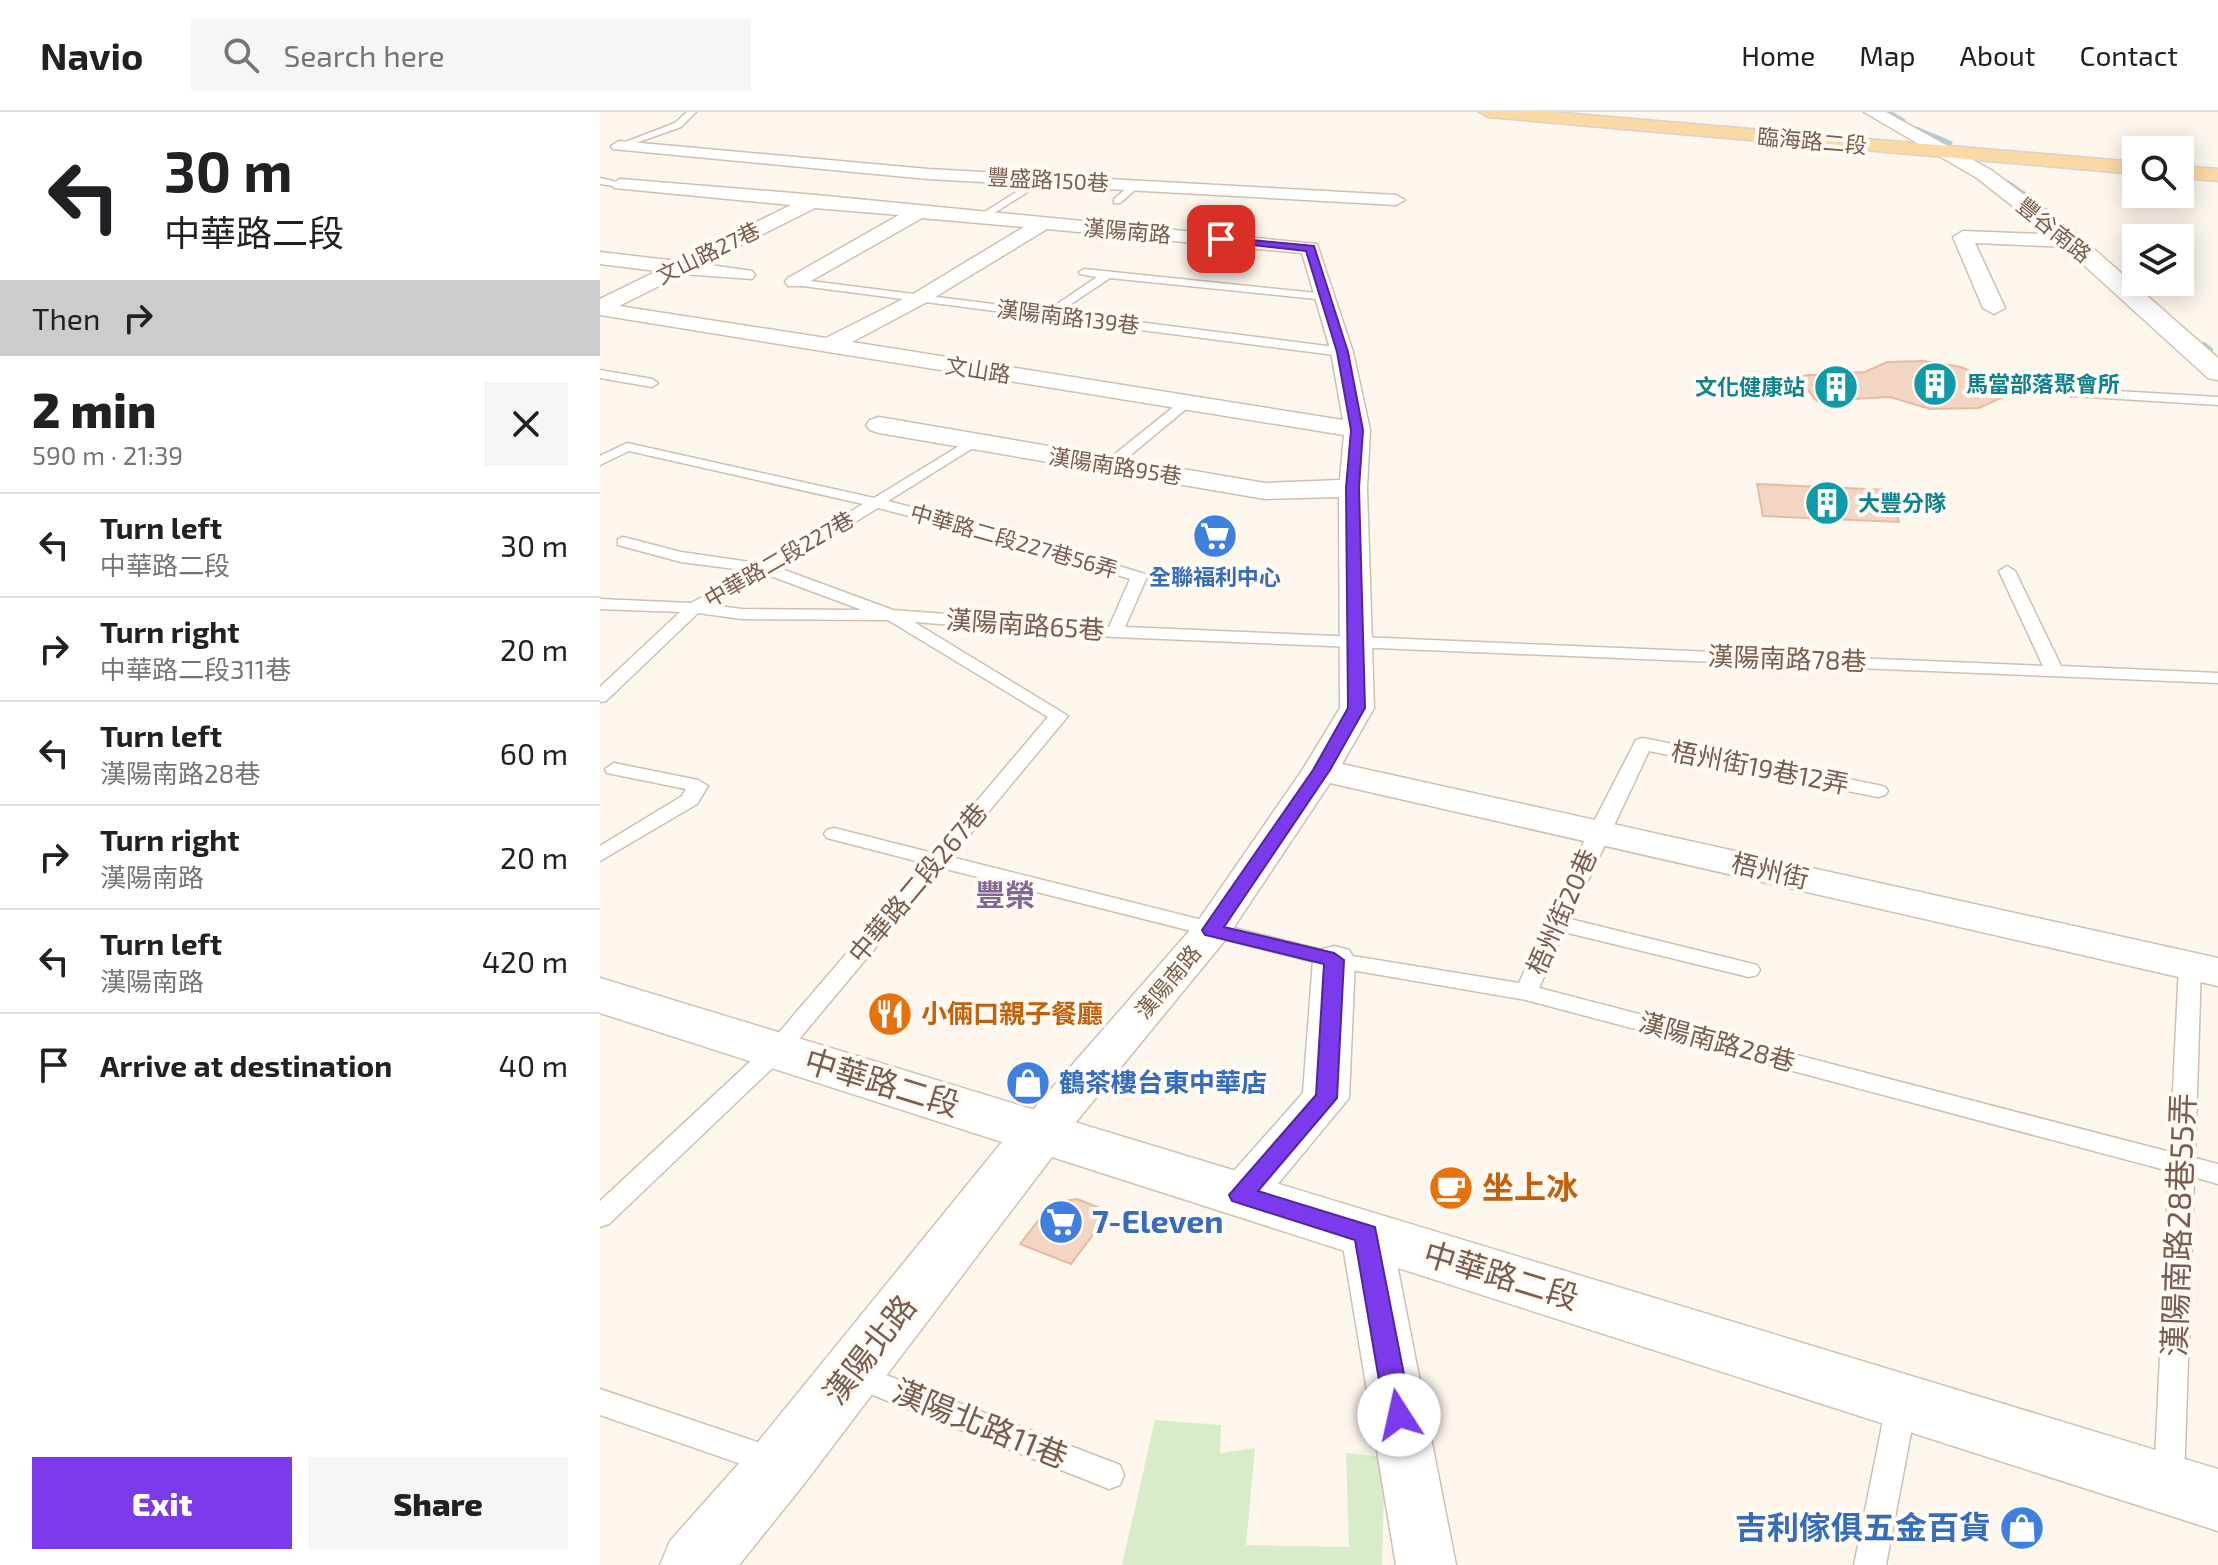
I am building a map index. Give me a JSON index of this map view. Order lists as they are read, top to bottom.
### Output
{
  "streets": {
    "main road": ["臨海路二段"],
    "street": [
      "豐盛路150巷",
      "豐谷南路",
      "漢陽南路",
      "文山路27巷",
      "文山路",
      "漢陽南路95巷",
      "梧州街",
      "中華路二段",
      "漢陽北路"
    ],
    "lane": [
      "漢陽南路139巷",
      "中華路二段227巷56弄",
      "中華路二段227巷",
      "漢陽南路65巷",
      "漢陽南路78巷",
      "梧州街19巷12弄",
      "中華路二段267巷",
      "梧州街20巷",
      "漢陽南路28巷",
      "漢陽南路28巷55弄",
      "漢陽北路11巷"
    ]
  },
  "crossings": [
    ["臨海路二段", "豐谷南路"],
    ["漢陽南路", "文山路27巷"],
    ["漢陽南路", "漢陽南路139巷"],
    ["漢陽南路", "文山路"],
    ["漢陽南路", "漢陽南路95巷"],
    ["漢陽南路", "漢陽南路65巷"],
    ["漢陽南路", "漢陽南路78巷"],
    ["漢陽南路", "梧州街"],
    ["漢陽南路", "漢陽南路28巷"],
    ["漢陽南路", "中華路二段"],
    ["漢陽南路", "漢陽北路"],
    ["文山路27巷", "文山路"],
    ["漢陽南路95巷", "中華路二段227巷"],
    ["中華路二段227巷56弄", "中華路二段227巷"],
    ["中華路二段227巷56弄", "漢陽南路65巷"],
    ["中華路二段227巷", "漢陽南路65巷"],
    ["漢陽南路65巷", "漢陽南路78巷"],
    ["漢陽南路65巷", "中華路二段267巷"],
    ["梧州街19巷12弄", "梧州街20巷"],
    ["梧州街", "梧州街20巷"],
    ["梧州街", "漢陽南路28巷55弄"],
    ["中華路二段267巷", "漢陽南路28巷"],
    ["中華路二段267巷", "中華路二段"],
    ["梧州街20巷", "漢陽南路28巷"],
    ["漢陽南路28巷", "漢陽南路28巷55弄"],
    ["中華路二段", "漢陽南路28巷55弄"],
    ["中華路二段", "漢陽北路"],
    ["漢陽北路", "漢陽北路11巷"]
  ],
  "districts": ["豐榮"],
  "places": {
    "building": ["馬當部落聚會所", "文化健康站", "大豐分隊"],
    "supermarket": ["全聯福利中心", "7-Eleven"],
    "restaurant": ["小倆口親子餐廳"],
    "shop": ["鶴茶樓台東中華店", "吉利傢俱五金百貨"],
    "cafe": ["坐上冰"]
  },
  "page": {
    "header": "Navio",
    "search": "Search here",
    "nav": [
      "Home",
      "Map",
      "About",
      "Contact"
    ],
    "turn": ["30 m", "中華路二段"],
    "then": "Then",
    "heading": ["2 min", "590 m · 21:39"],
    "list": [
      {
        "name": "Turn left",
        "note": "中華路二段",
        "value": "30 m"
      },
      {
        "name": "Turn right",
        "note": "中華路二段311巷",
        "value": "20 m"
      },
      {
        "name": "Turn left",
        "note": "漢陽南路28巷",
        "value": "60 m"
      },
      {
        "name": "Turn right",
        "note": "漢陽南路",
        "value": "20 m"
      },
      {
        "name": "Turn left",
        "note": "漢陽南路",
        "value": "420 m"
      },
      {
        "name": "Arrive at destination",
        "value": "40 m"
      }
    ],
    "buttons": ["Exit", "Share"]
  }
}
